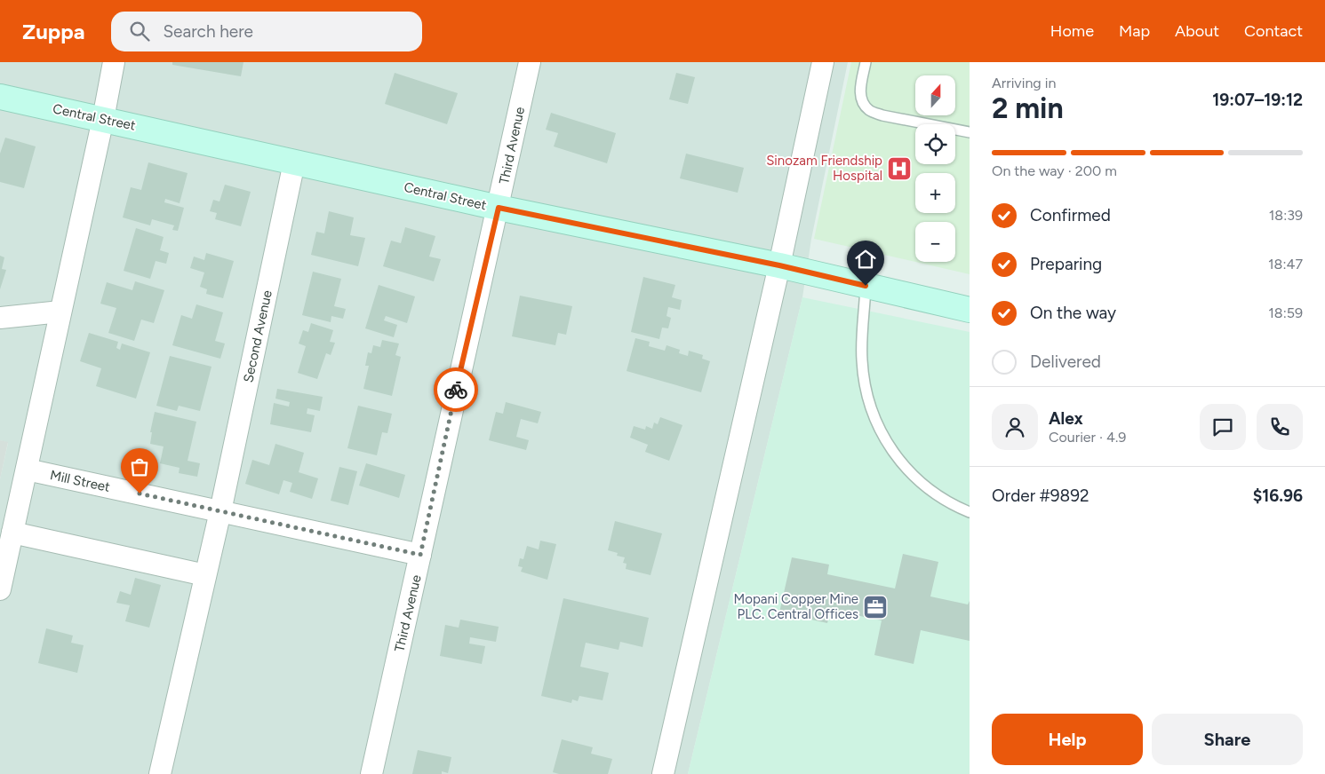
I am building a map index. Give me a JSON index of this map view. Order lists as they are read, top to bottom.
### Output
{
  "streets": {
    "main road": ["Central Street"],
    "street": ["Third Avenue", "Second Avenue", "Mill Street"]
  },
  "crossings": [
    ["Central Street", "Third Avenue"],
    ["Central Street", "Second Avenue"],
    ["Third Avenue", "Mill Street"],
    ["Second Avenue", "Mill Street"]
  ],
  "places": {
    "hospital": ["Sinozam Friendship Hospital"],
    "office": ["Mopani Copper Mine PLC. Central Offices"]
  },
  "north": "top",
  "page": {
    "header": "Zuppa",
    "search": "Search here",
    "nav": [
      "Home",
      "Map",
      "About",
      "Contact"
    ],
    "heading": ["2 min", "Arriving in", "19:07–19:12"],
    "panel": [
      "Alex",
      "Courier · 4.9",
      "Order #9892",
      "$16.96"
    ],
    "map_buttons": ["+", "−"],
    "bar": "On the way · 200 m",
    "list": [
      ["Confirmed", "18:39"],
      ["Preparing", "18:47"],
      ["On the way", "18:59"],
      "Delivered"
    ],
    "buttons": ["Help", "Share"]
  }
}
